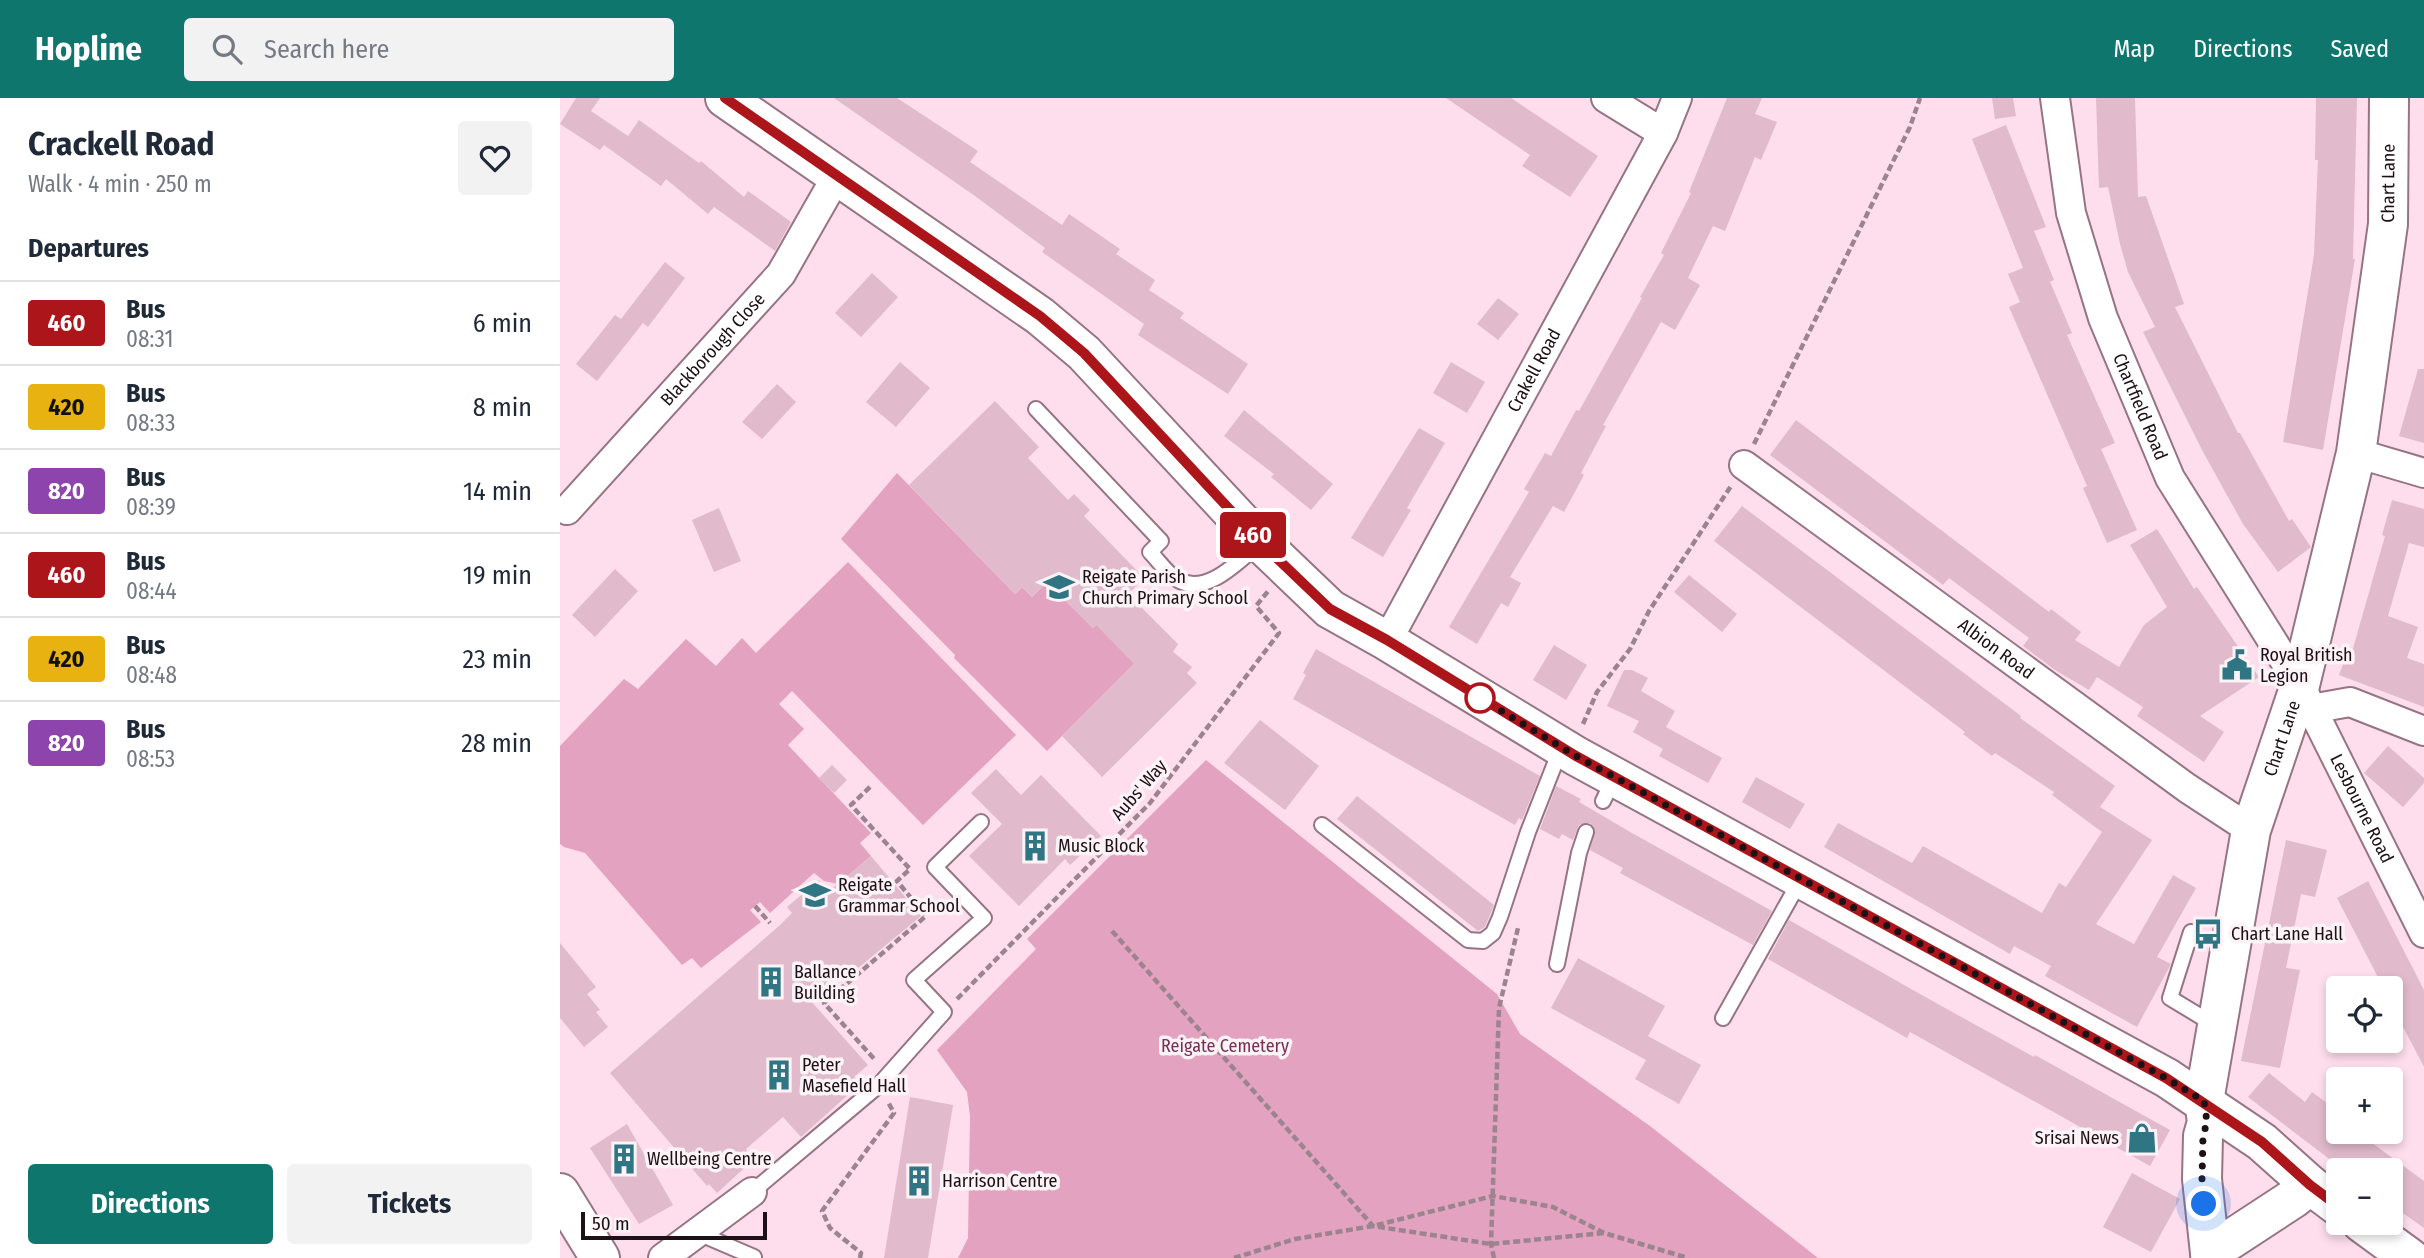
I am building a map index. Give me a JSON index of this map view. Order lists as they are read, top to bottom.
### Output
{
  "streets": {
    "main road": ["Chart Lane"],
    "street": [
      "Blackborough Close",
      "Crakell Road",
      "Chartfield Road",
      "Albion Road",
      "Lesbourne Road"
    ],
    "path": ["Aubs' Way"]
  },
  "crossings": [
    ["Chart Lane", "Chartfield Road"],
    ["Chart Lane", "Albion Road"],
    ["Chart Lane", "Lesbourne Road"],
    ["Chartfield Road", "Lesbourne Road"]
  ],
  "parks": ["Reigate Cemetery"],
  "places": {
    "school or university": ["Reigate Parish Church Primary School", "Reigate Grammar School"],
    "public building": ["Royal British Legion"],
    "building": [
      "Music Block",
      "Ballance Building",
      "Peter Masefield Hall",
      "Wellbeing Centre",
      "Harrison Centre"
    ],
    "bus stop": ["Chart Lane Hall"],
    "shop": ["Srisai News"]
  },
  "lines": ["bus line 460"],
  "scale_bar": "50 m",
  "page": {
    "header": "Hopline",
    "search": "Search here",
    "nav": ["Map", "Directions", "Saved"],
    "heading": [
      ["Crackell Road", "Walk · 4 min · 250 m"],
      "Departures"
    ],
    "on_map": "460",
    "list": [
      {
        "mark": "460",
        "name": "Bus",
        "note": "08:31",
        "value": "6 min"
      },
      {
        "mark": "420",
        "name": "Bus",
        "note": "08:33",
        "value": "8 min"
      },
      {
        "mark": "820",
        "name": "Bus",
        "note": "08:39",
        "value": "14 min"
      },
      {
        "mark": "460",
        "name": "Bus",
        "note": "08:44",
        "value": "19 min"
      },
      {
        "mark": "420",
        "name": "Bus",
        "note": "08:48",
        "value": "23 min"
      },
      {
        "mark": "820",
        "name": "Bus",
        "note": "08:53",
        "value": "28 min"
      }
    ],
    "map_buttons": ["+", "−"],
    "buttons": ["Directions", "Tickets"],
    "scale": "50 m"
  }
}
